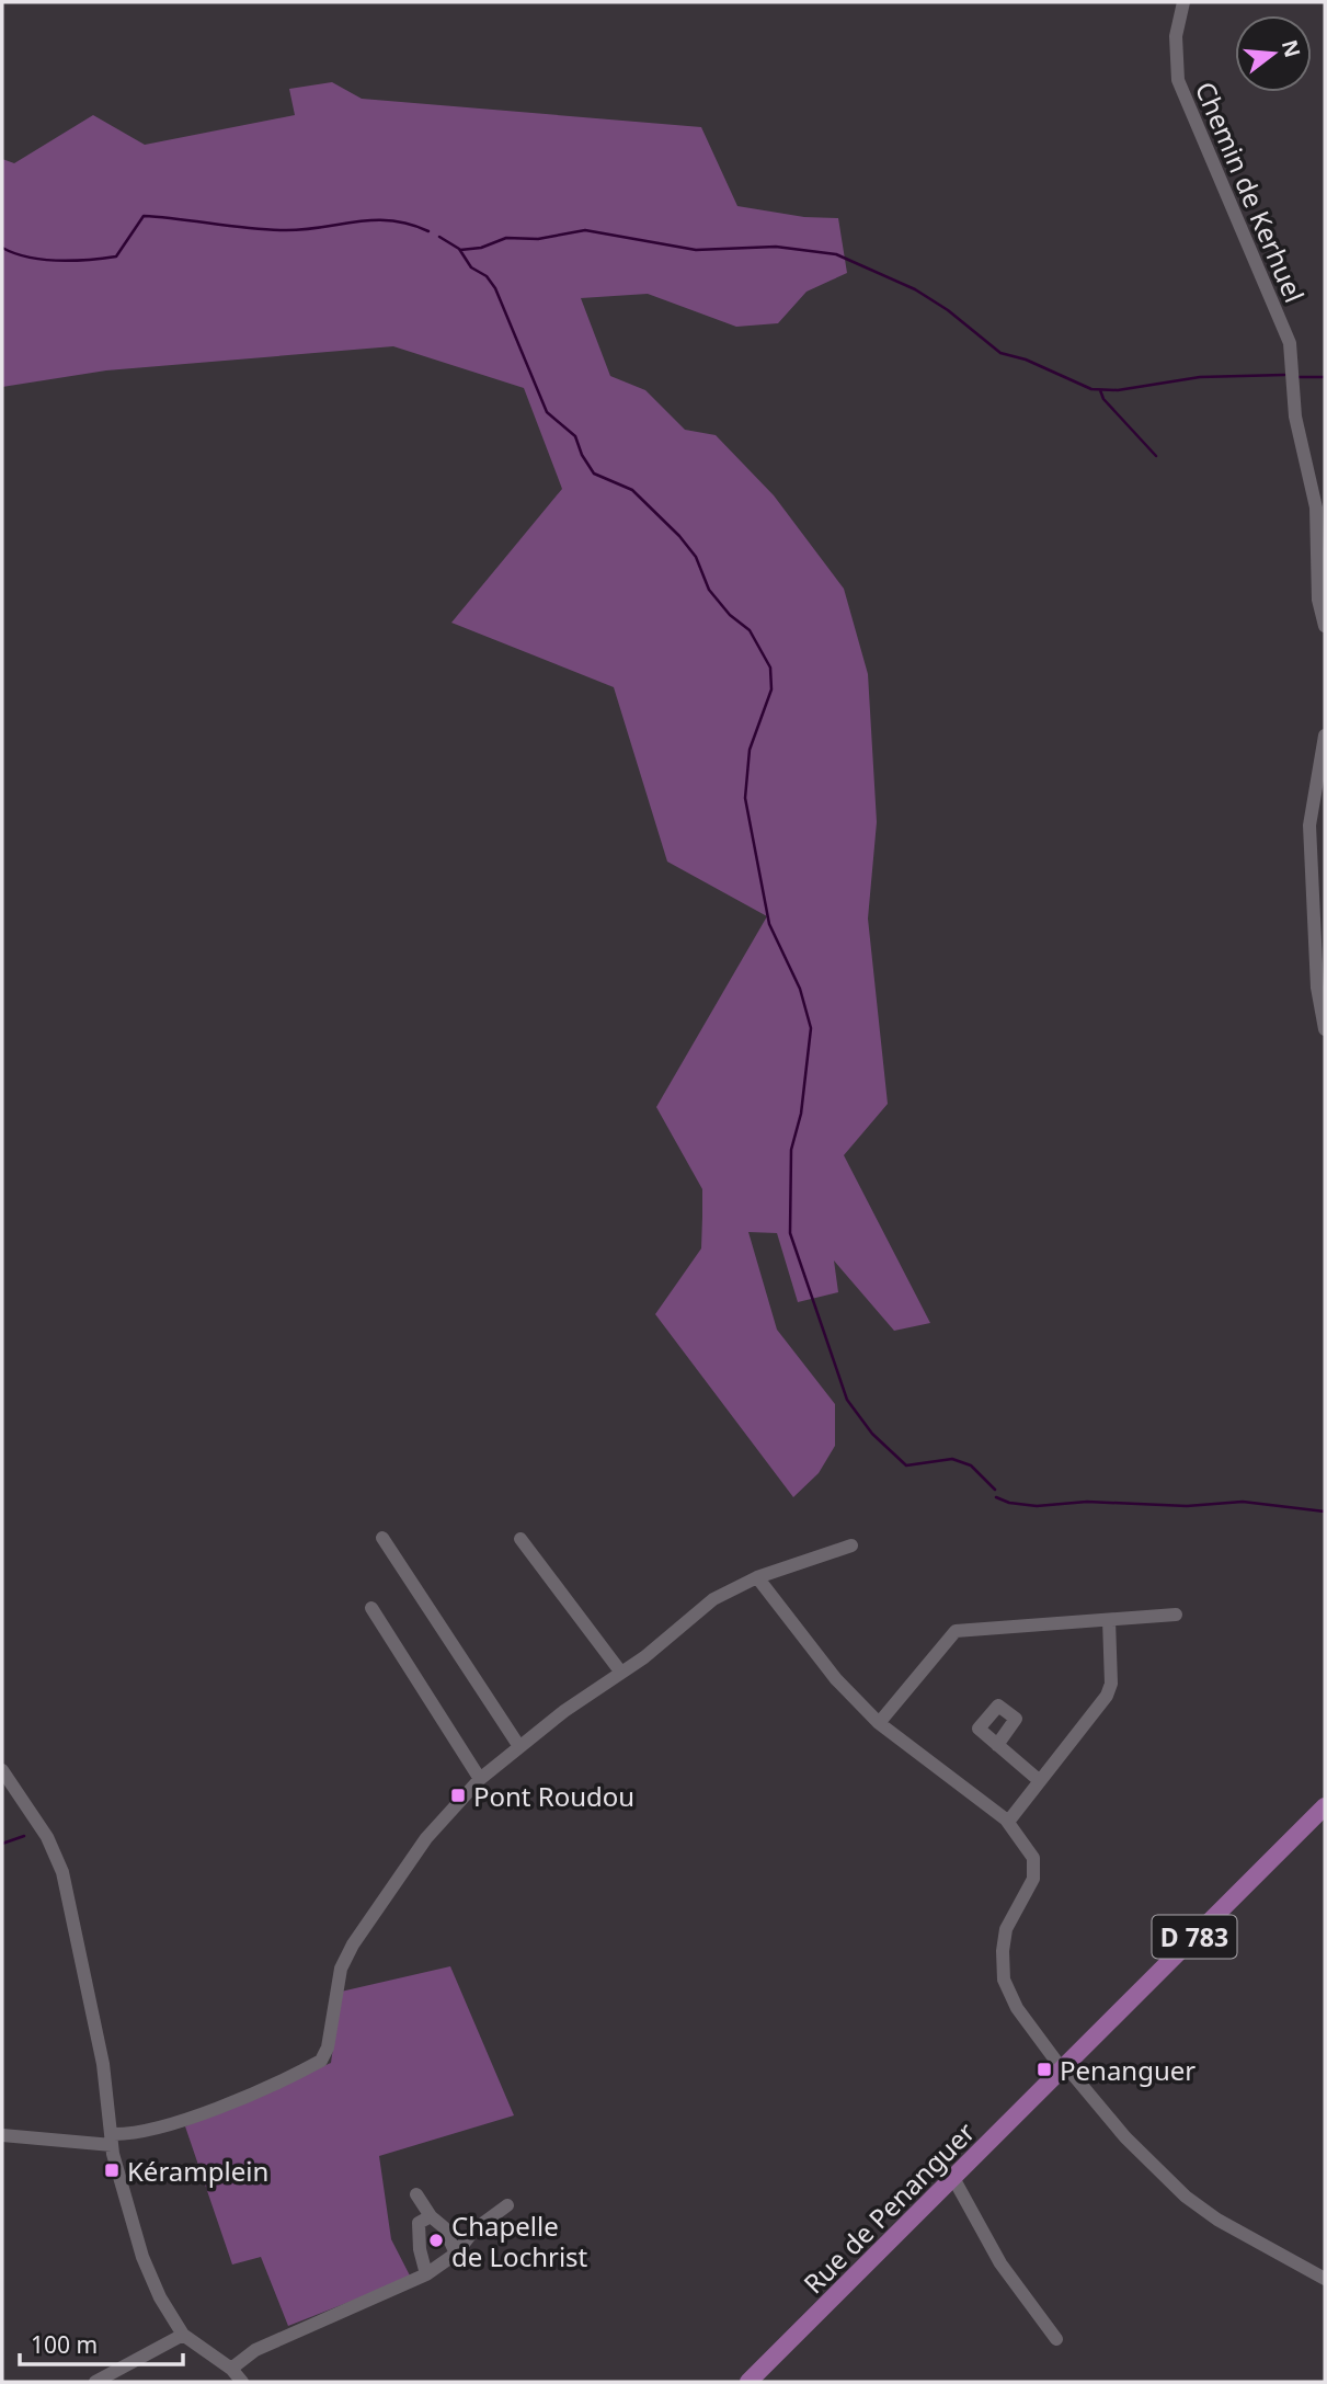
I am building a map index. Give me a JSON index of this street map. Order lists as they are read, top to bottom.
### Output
{
  "streets": {
    "main road": ["D 783", "Rue de Penanguer"],
    "street": ["Chemin de Kerhuel"]
  },
  "crossings": [
    ["D 783", "Rue de Penanguer"]
  ],
  "places": {
    "transit": ["Pont Roudou", "Penanguer", "Kéramplein"],
    "other": ["Chapelle de Lochrist"]
  },
  "scale_bar": "100 m",
  "north": "right"
}
